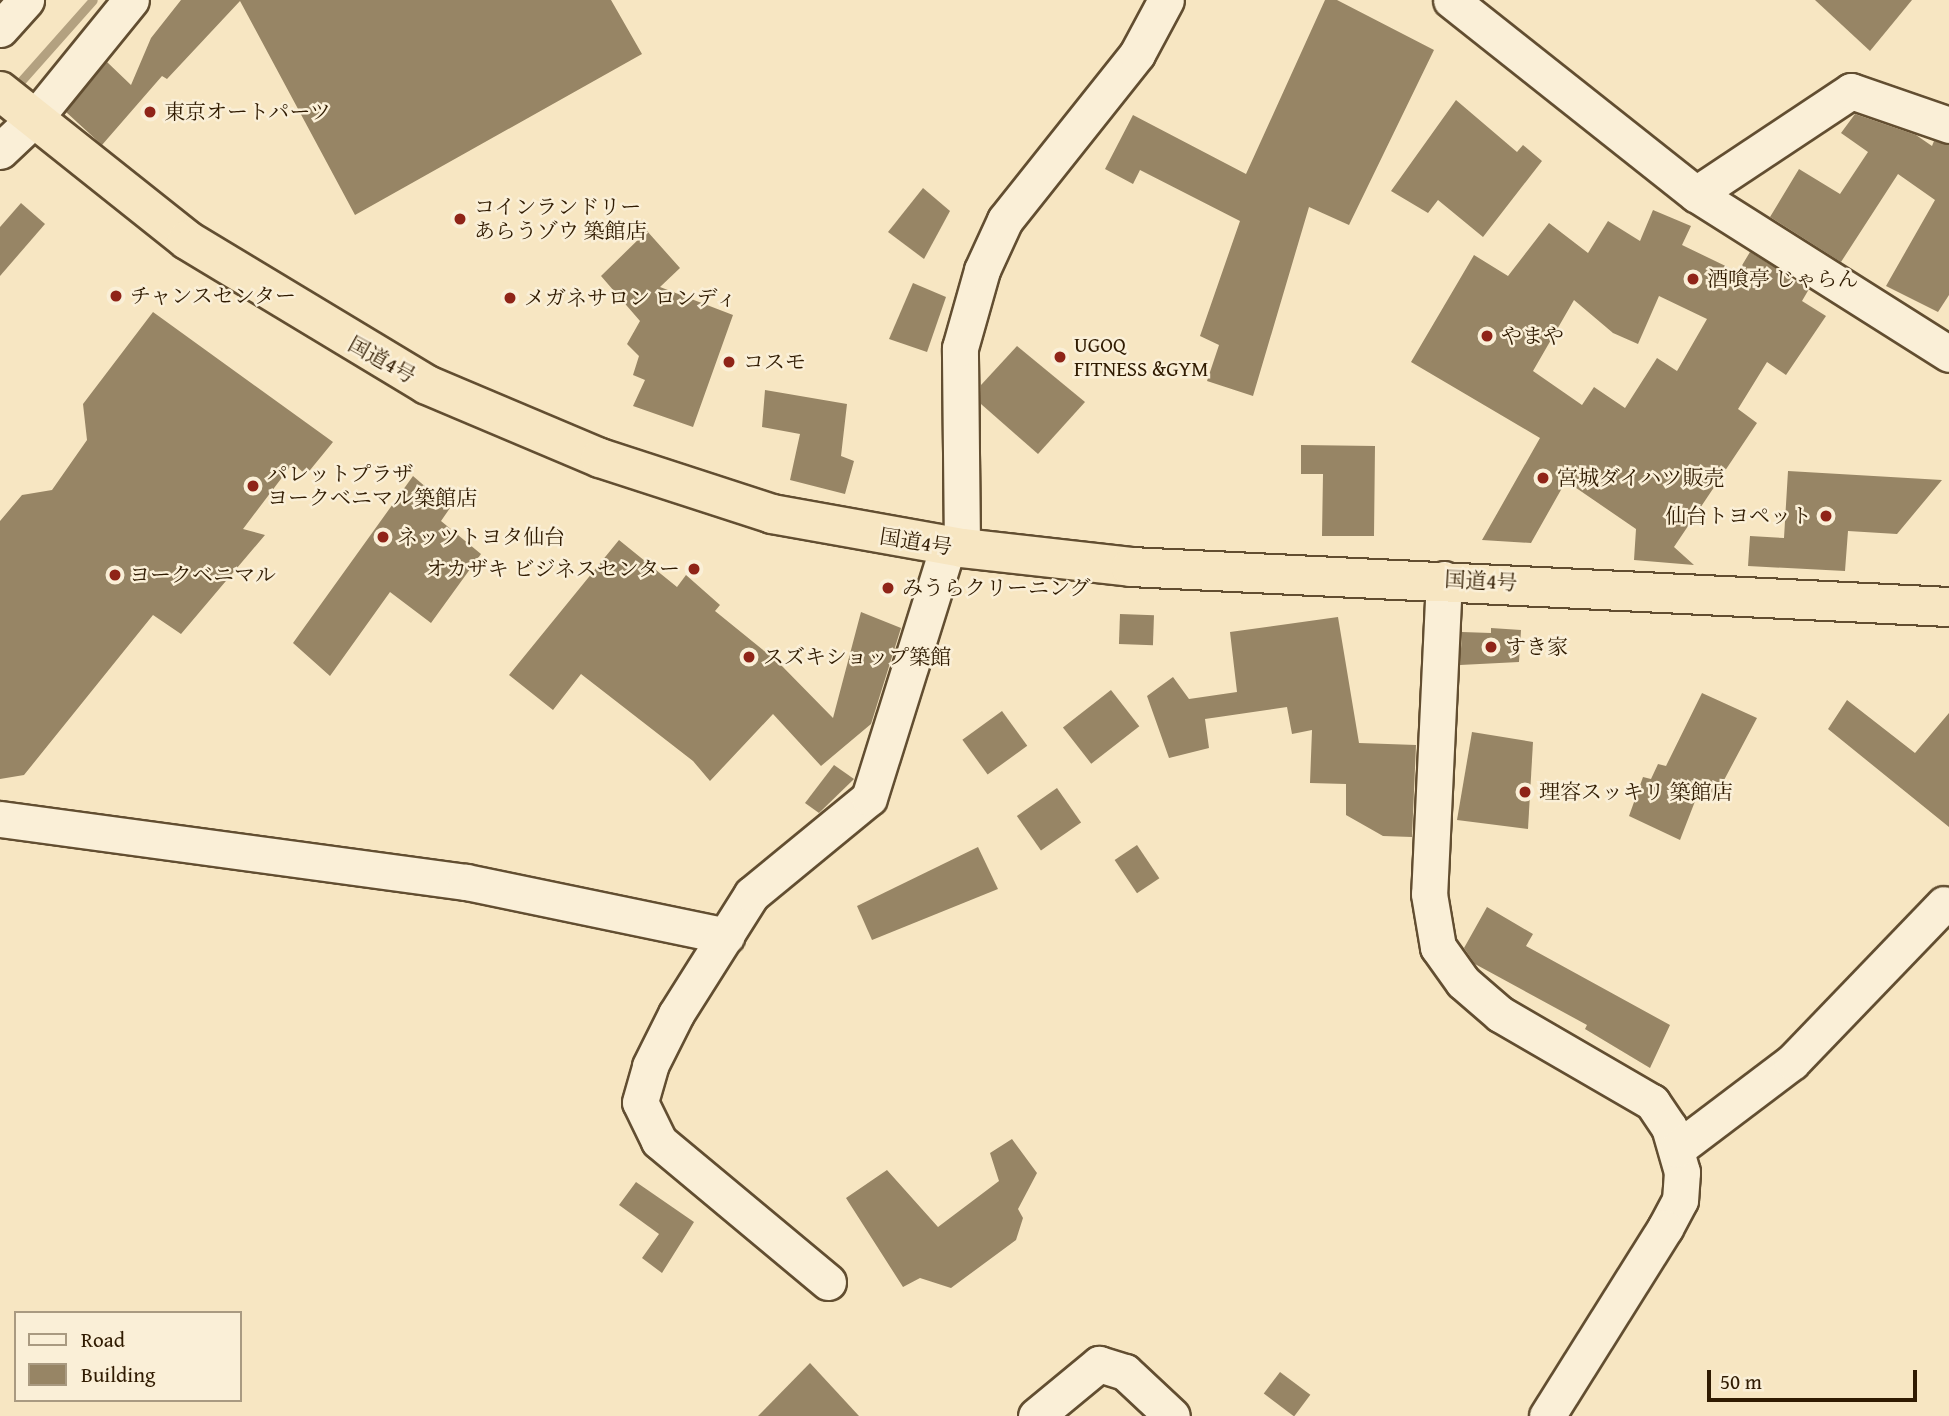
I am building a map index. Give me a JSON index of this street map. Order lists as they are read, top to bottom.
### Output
{
  "streets": {
    "highway": ["国道4号"]
  },
  "places": [
    "東京オートパーツ",
    "コインランドリー あらうゾウ 築館店",
    "酒喰亭 じゃらん",
    "チャンスセンター",
    "メガネサロン ロンディ",
    "やまや",
    "UGOQ FITNESS &GYM",
    "コスモ",
    "宮城ダイハツ販売",
    "パレットプラザ ヨークベニマル築館店",
    "仙台トヨペット",
    "ネッツトヨタ仙台",
    "オカザキ ビジネスセンター",
    "ヨークベニマル",
    "みうらクリーニング",
    "すき家",
    "スズキショップ築館",
    "理容スッキリ 築館店"
  ],
  "legend": ["Road", "Building"],
  "scale_bar": "50 m"
}
